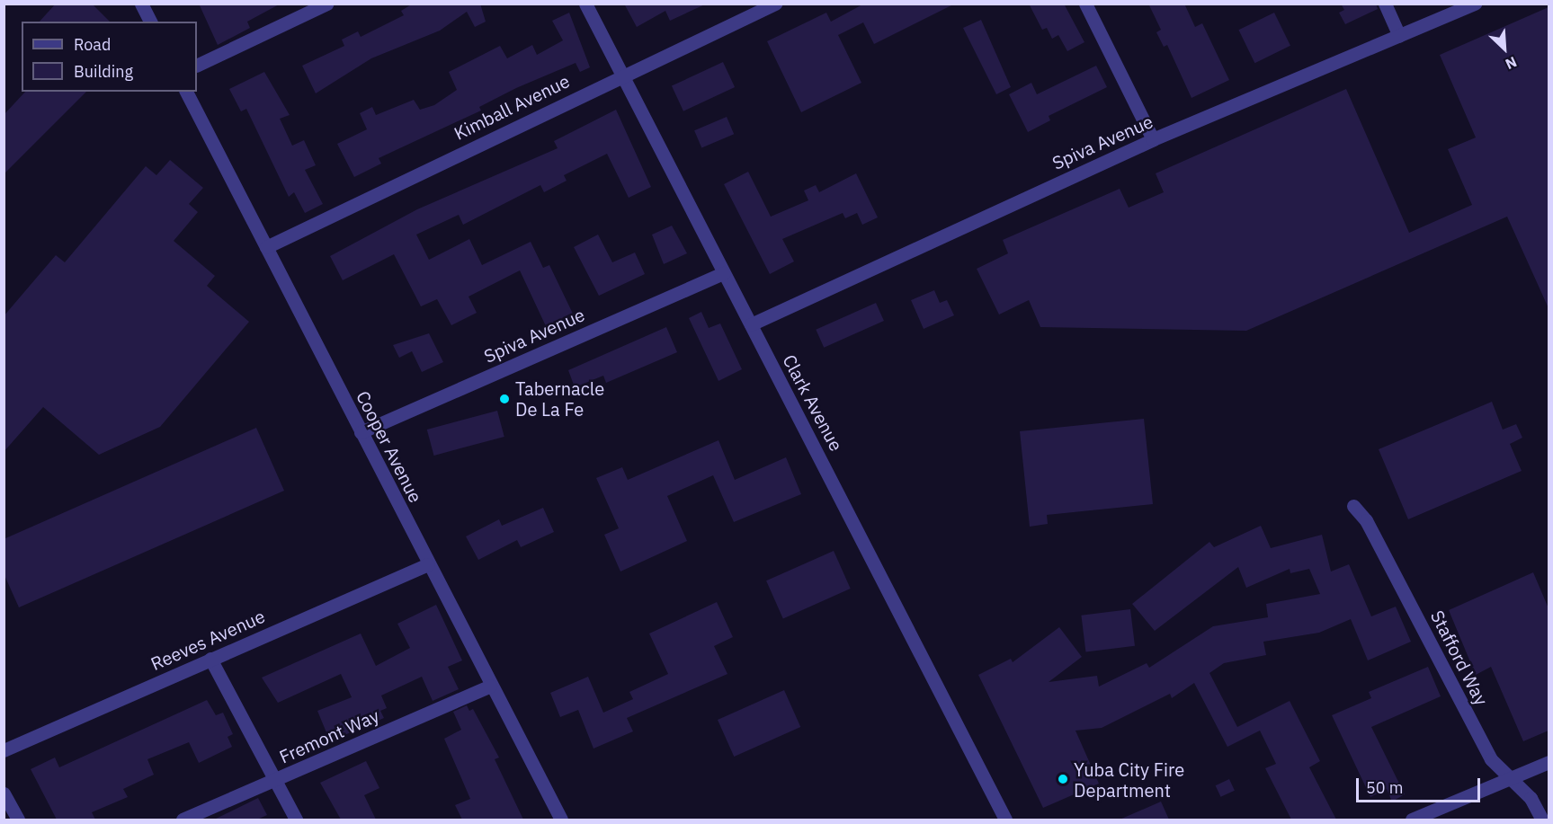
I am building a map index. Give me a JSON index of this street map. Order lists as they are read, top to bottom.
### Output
{
  "streets": {
    "street": [
      "Kimball Avenue",
      "Spiva Avenue",
      "Clark Avenue",
      "Cooper Avenue",
      "Reeves Avenue",
      "Stafford Way",
      "Fremont Way"
    ]
  },
  "crossings": [
    ["Kimball Avenue", "Clark Avenue"],
    ["Kimball Avenue", "Cooper Avenue"],
    ["Spiva Avenue", "Clark Avenue"],
    ["Spiva Avenue", "Cooper Avenue"],
    ["Cooper Avenue", "Reeves Avenue"],
    ["Cooper Avenue", "Fremont Way"]
  ],
  "places": ["Tabernacle De La Fe", "Yuba City Fire Department"],
  "legend": ["Road", "Building"],
  "scale_bar": "50 m",
  "north": "bottom right"
}
